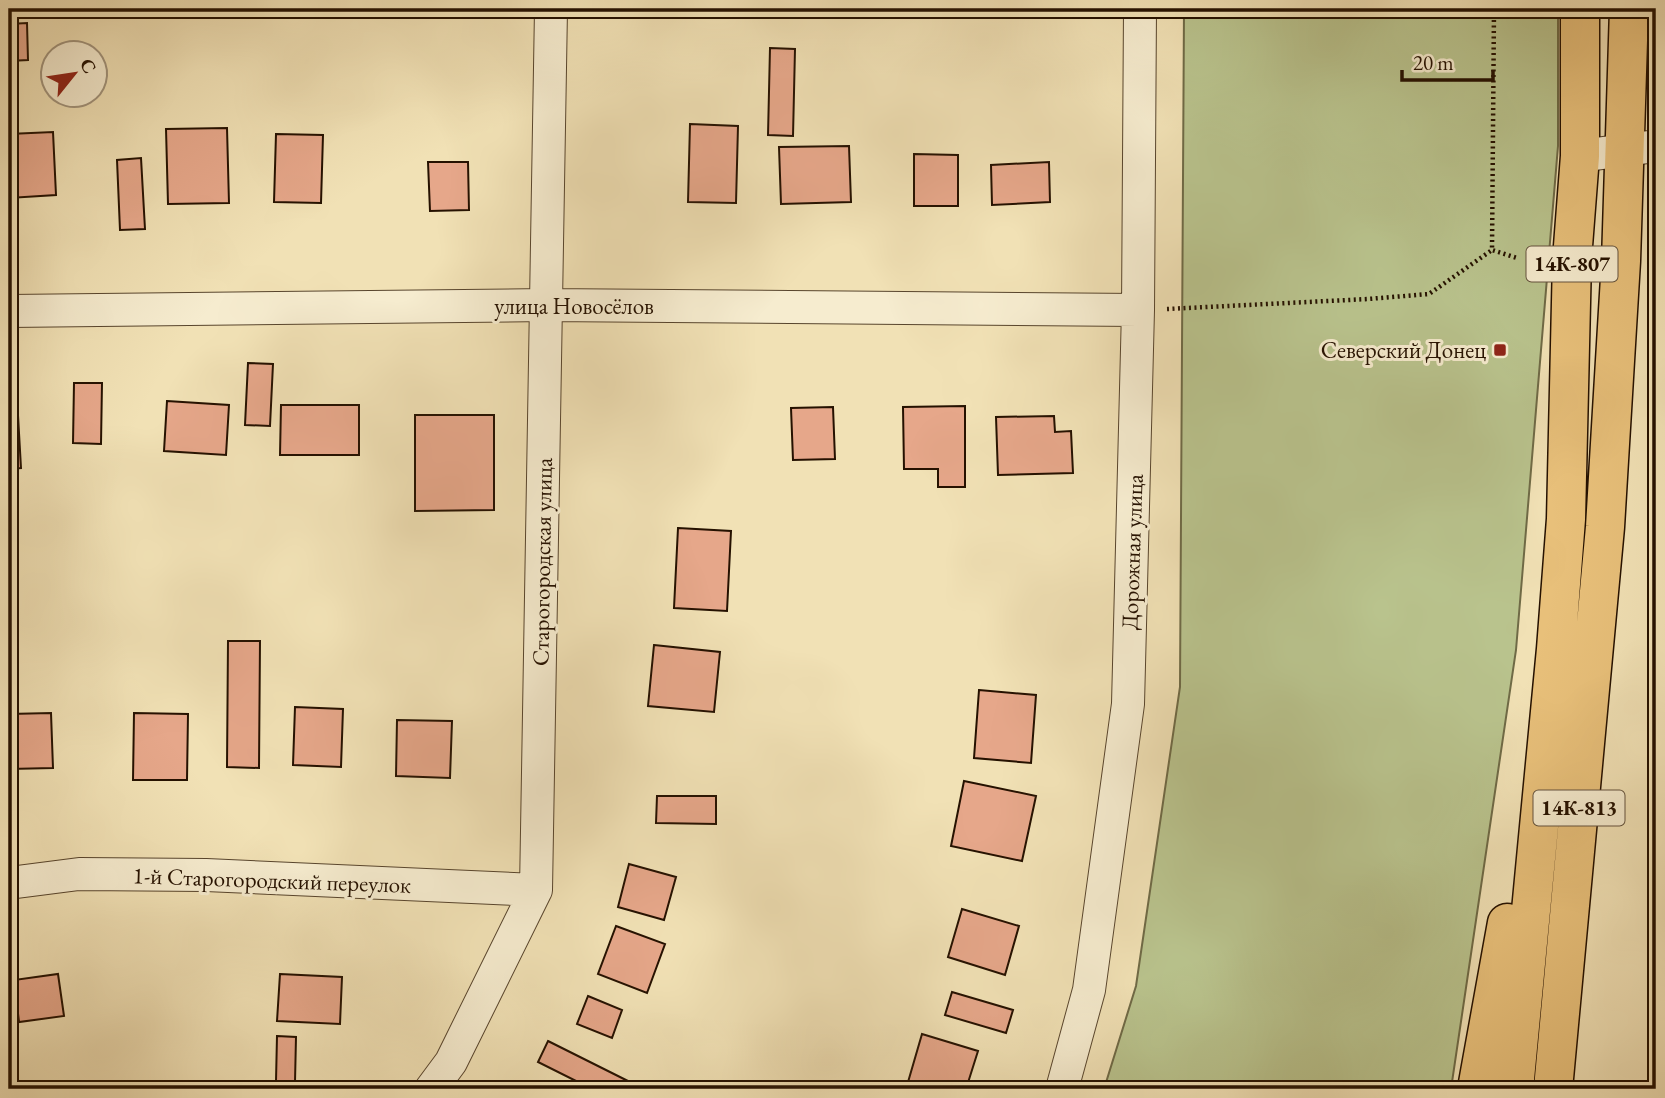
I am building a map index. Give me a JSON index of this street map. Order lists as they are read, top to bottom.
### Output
{
  "streets": {
    "main road": ["14К-807", "14К-813"],
    "street": [
      "улица Новосёлов",
      "Дорожная улица",
      "Старогородская улица",
      "1-й Старогородский переулок"
    ]
  },
  "crossings": [
    ["14К-807", "14К-813"],
    ["улица Новосёлов", "Дорожная улица"],
    ["улица Новосёлов", "Старогородская улица"],
    ["Старогородская улица", "1-й Старогородский переулок"]
  ],
  "places": {
    "transit": ["Северский Донец"]
  },
  "scale_bar": "20 m",
  "north": "top right"
}
